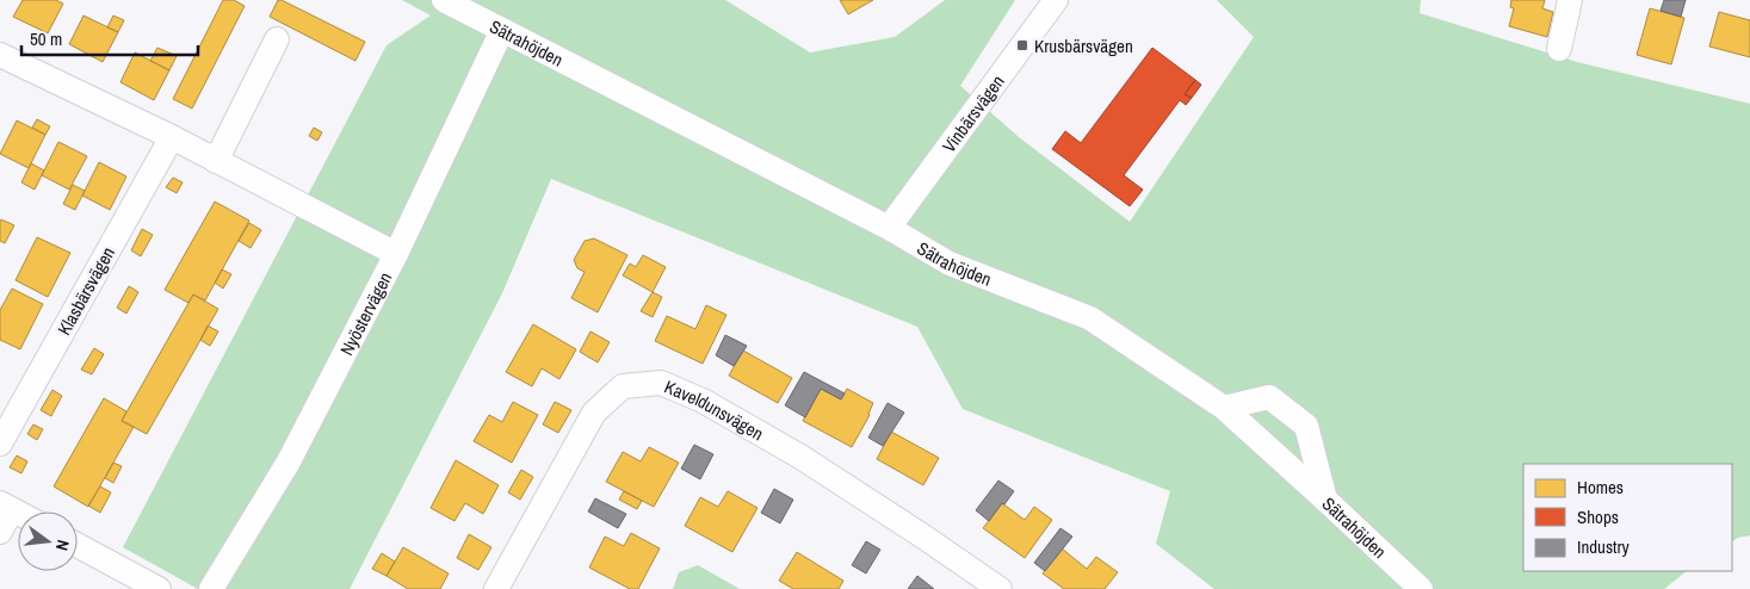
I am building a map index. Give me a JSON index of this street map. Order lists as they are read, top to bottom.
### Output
{
  "streets": {
    "street": [
      "Sätrahöjden",
      "Vinbärsvägen",
      "Klasbärsvägen",
      "Nyöstervägen",
      "Kaveldunsvägen"
    ]
  },
  "crossings": [
    ["Sätrahöjden", "Vinbärsvägen"],
    ["Sätrahöjden", "Nyöstervägen"]
  ],
  "places": {
    "transit": ["Krusbärsvägen"]
  },
  "legend": ["Homes", "Shops", "Industry"],
  "scale_bar": "50 m",
  "north": "right"
}
